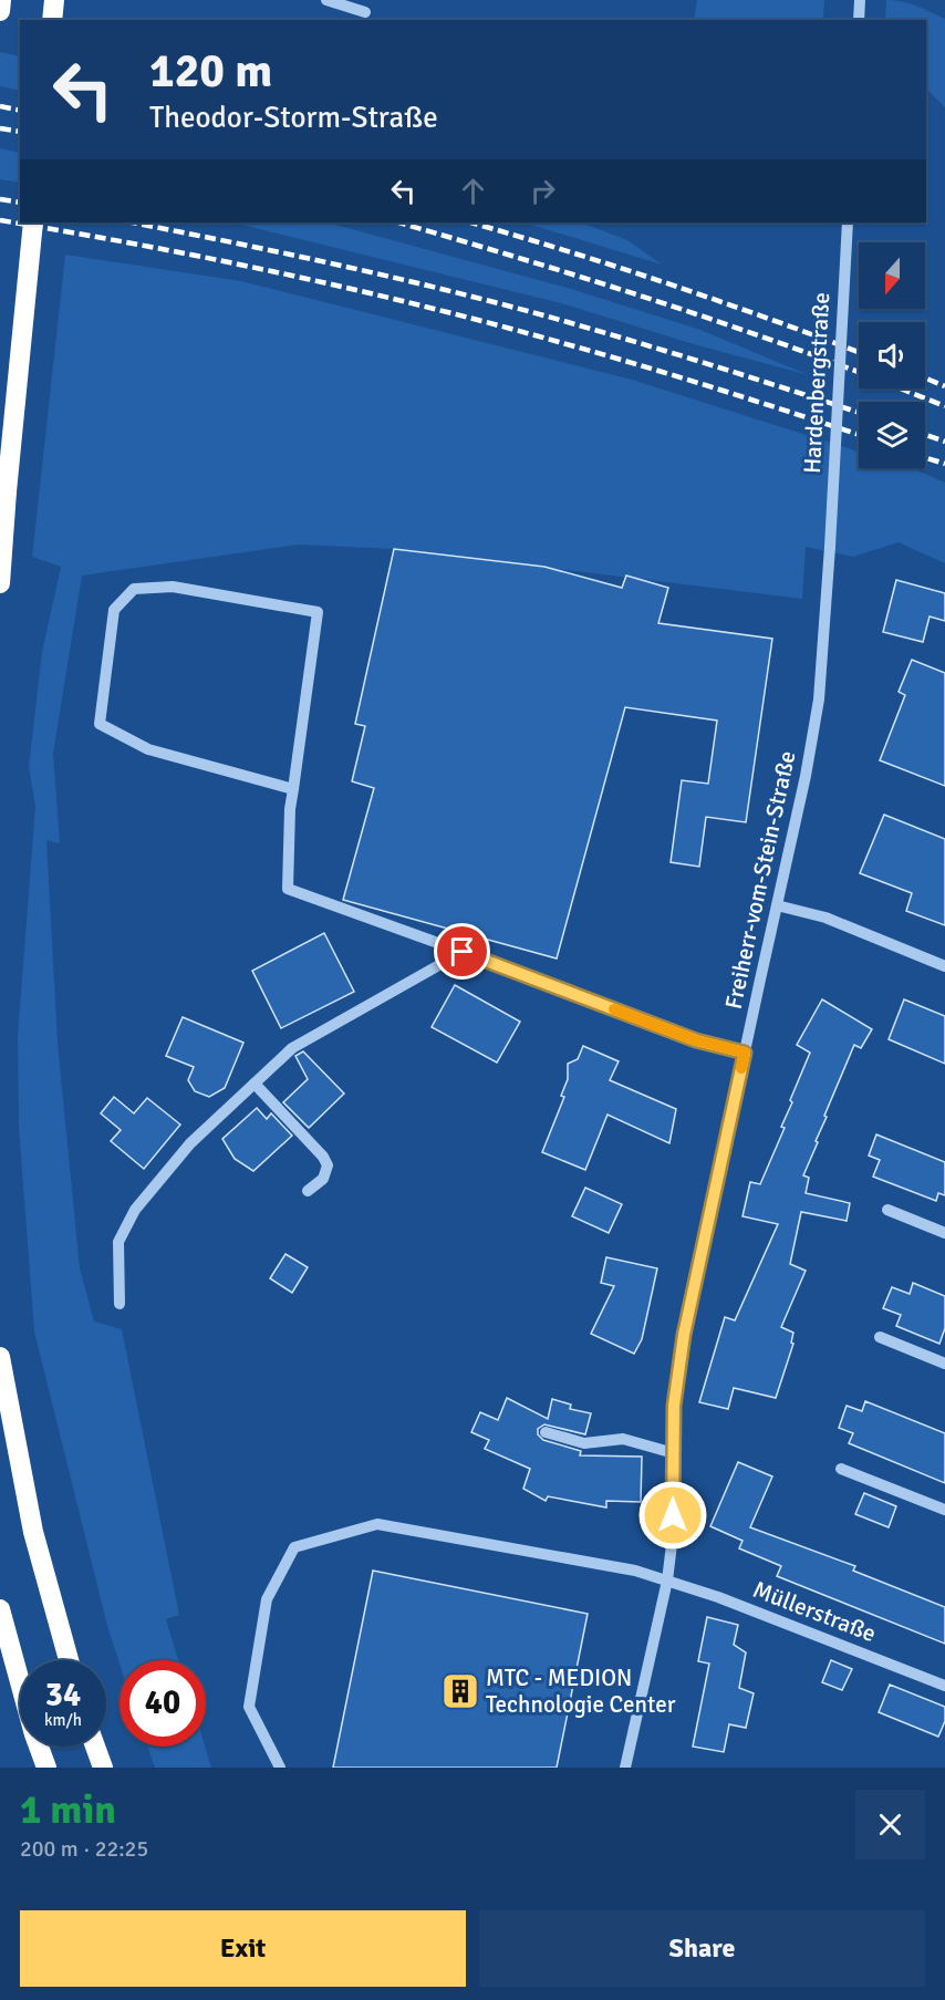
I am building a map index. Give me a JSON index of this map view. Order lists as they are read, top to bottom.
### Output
{
  "streets": {
    "street": ["Hardenbergstraße", "Freiherr-vom-Stein-Straße", "Müllerstraße"]
  },
  "crossings": [
    ["Hardenbergstraße", "Freiherr-vom-Stein-Straße"],
    ["Freiherr-vom-Stein-Straße", "Müllerstraße"]
  ],
  "places": {
    "building": ["MTC - MEDION Technologie Center"]
  },
  "north": "bottom",
  "page": {
    "turn": ["120 m", "Theodor-Storm-Straße"],
    "speed": "34 km/h",
    "limit": "40",
    "heading": ["1 min", "200 m · 22:25"],
    "buttons": ["Exit", "Share"]
  }
}
